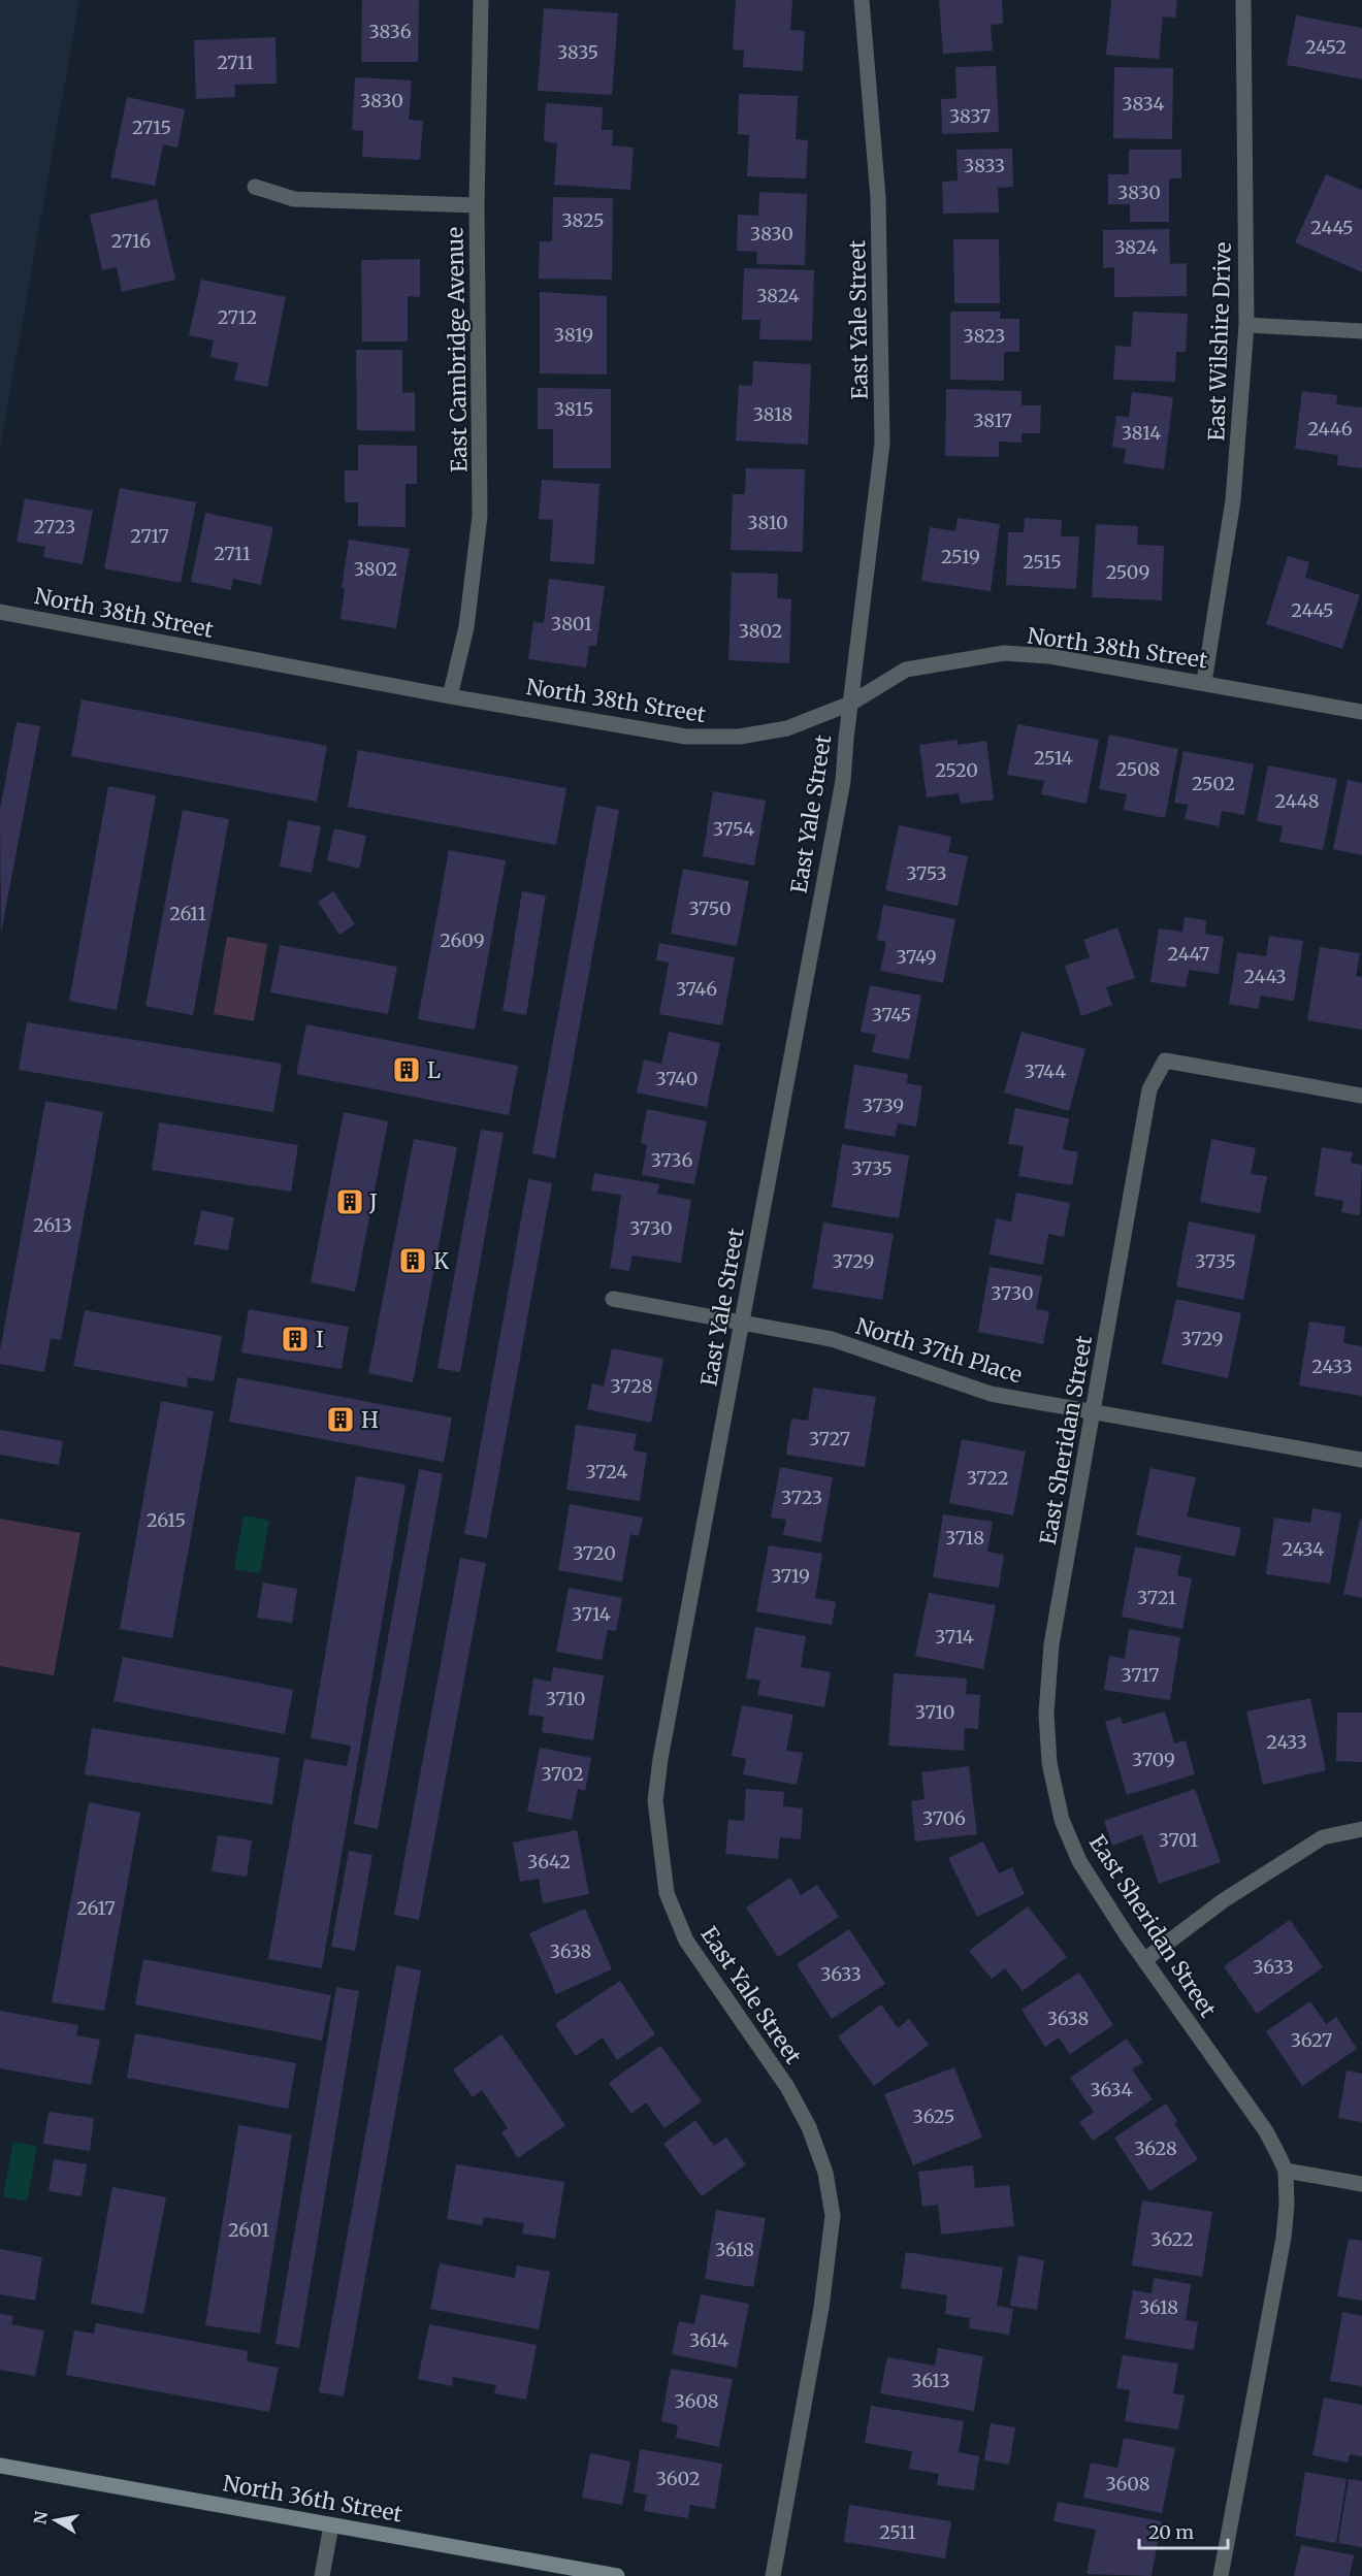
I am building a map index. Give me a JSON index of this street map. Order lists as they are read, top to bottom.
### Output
{
  "streets": {
    "main road": ["North 36th Street"],
    "street": [
      "East Yale Street",
      "East Wilshire Drive",
      "East Cambridge Avenue",
      "North 38th Street",
      "North 37th Place",
      "East Sheridan Street"
    ]
  },
  "crossings": [
    ["East Yale Street", "North 38th Street"],
    ["East Yale Street", "North 37th Place"],
    ["East Wilshire Drive", "North 38th Street"],
    ["East Cambridge Avenue", "North 38th Street"],
    ["North 37th Place", "East Sheridan Street"]
  ],
  "places": {
    "building": [
      "L",
      "J",
      "K",
      "I",
      "H"
    ]
  },
  "house_numbers": [
    "3836",
    "2452",
    "3835",
    "2711",
    "3830",
    "3834",
    "3837",
    "2715",
    "3833",
    "3830",
    "3825",
    "2445",
    "3830",
    "2716",
    "3824",
    "3824",
    "2712",
    "3819",
    "3823",
    "3815",
    "3818",
    "3817",
    "2446",
    "3814",
    "3810",
    "2723",
    "2717",
    "2711",
    "2519",
    "2515",
    "3802",
    "2509",
    "2445",
    "3801",
    "3802",
    "2514",
    "2508",
    "2520",
    "2502",
    "2448",
    "3754",
    "3753",
    "3750",
    "2611",
    "2609",
    "2447",
    "3749",
    "2443",
    "3746",
    "3745",
    "3744",
    "3740",
    "3739",
    "3736",
    "3735",
    "2613",
    "3730",
    "3729",
    "3735",
    "3730",
    "3729",
    "2433",
    "3728",
    "3727",
    "3724",
    "3722",
    "3723",
    "2615",
    "3718",
    "2434",
    "3720",
    "3719",
    "3721",
    "3714",
    "3714",
    "3717",
    "3710",
    "3710",
    "2433",
    "3709",
    "3702",
    "3706",
    "3701",
    "3642",
    "2617",
    "3638",
    "3633",
    "3633",
    "3638",
    "3627",
    "3634",
    "3625",
    "3628",
    "2601",
    "3622",
    "3618",
    "3618",
    "3614",
    "3613",
    "3608",
    "3602",
    "3608",
    "2511"
  ],
  "scale_bar": "20 m",
  "north": "left"
}
